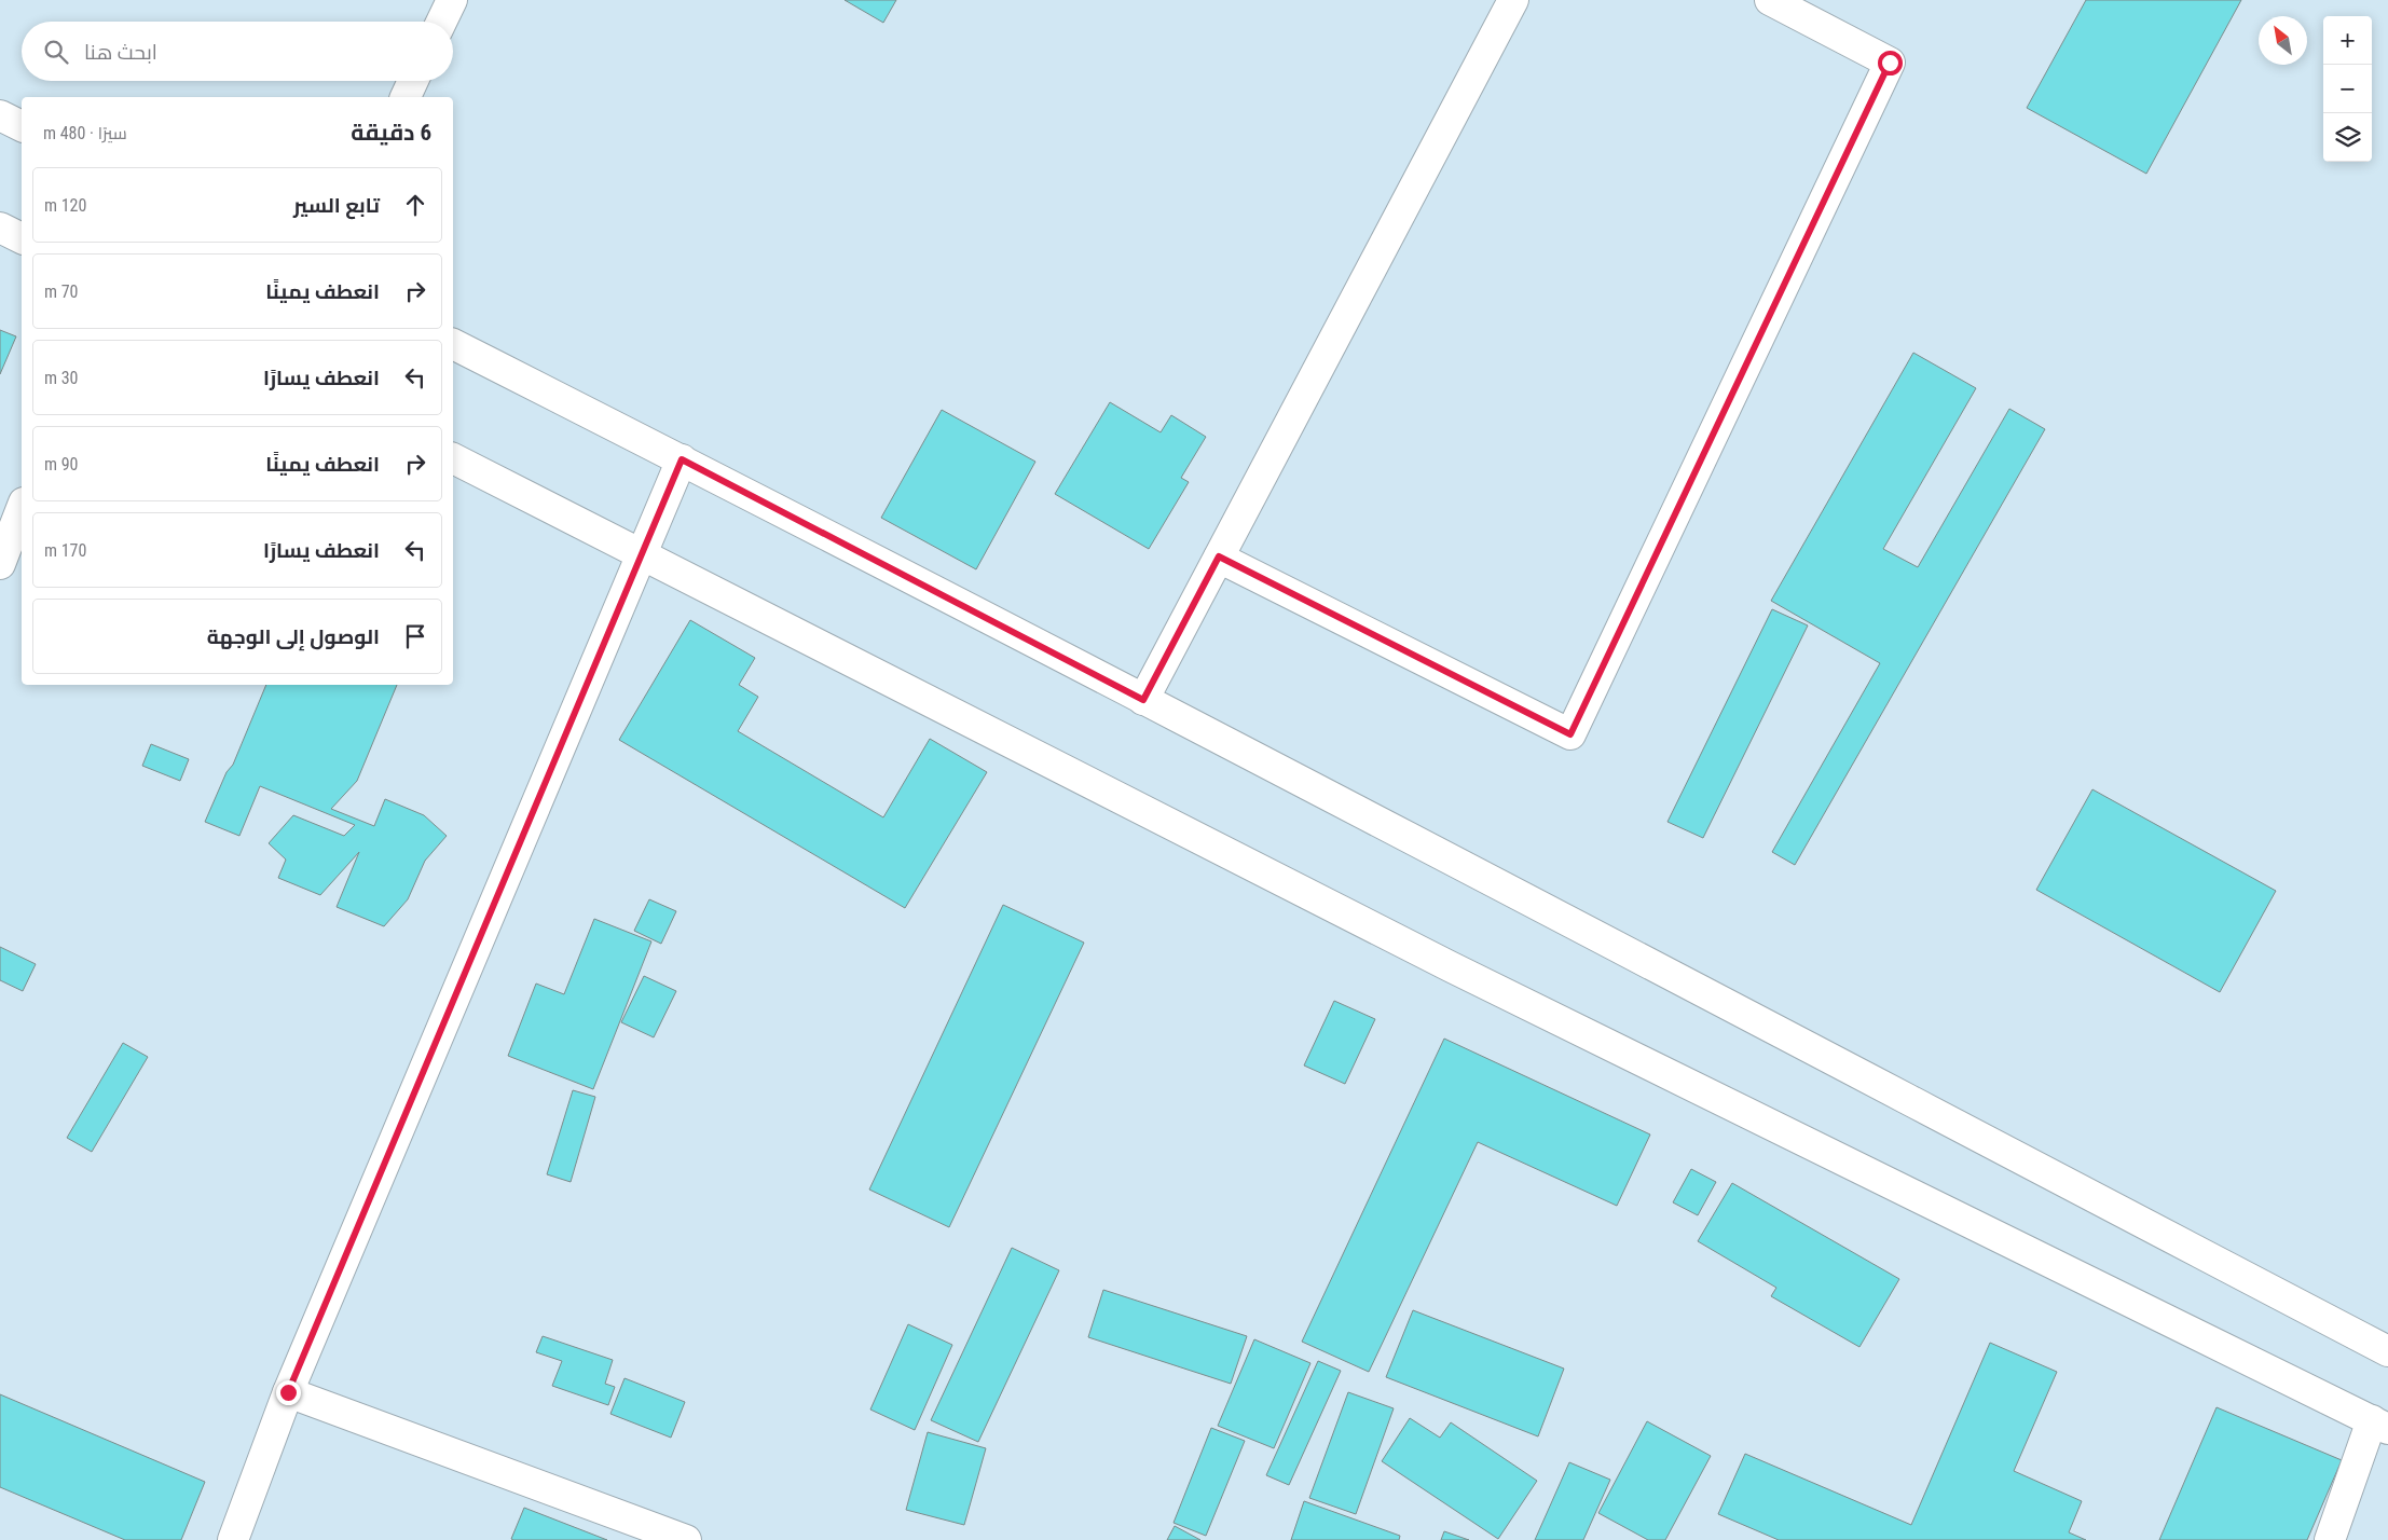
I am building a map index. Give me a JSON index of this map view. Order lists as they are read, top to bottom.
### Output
{
  "north": "top left",
  "page": {
    "map_buttons": ["+", "−"],
    "search": "ابحث هنا",
    "heading": ["6 دقيقة", "سيرًا · 480 m"],
    "list": [
      ["تابع السير", "120 m"],
      ["انعطف يمينًا", "70 m"],
      ["انعطف يسارًا", "30 m"],
      ["انعطف يمينًا", "90 m"],
      ["انعطف يسارًا", "170 m"],
      "الوصول إلى الوجهة"
    ]
  }
}
